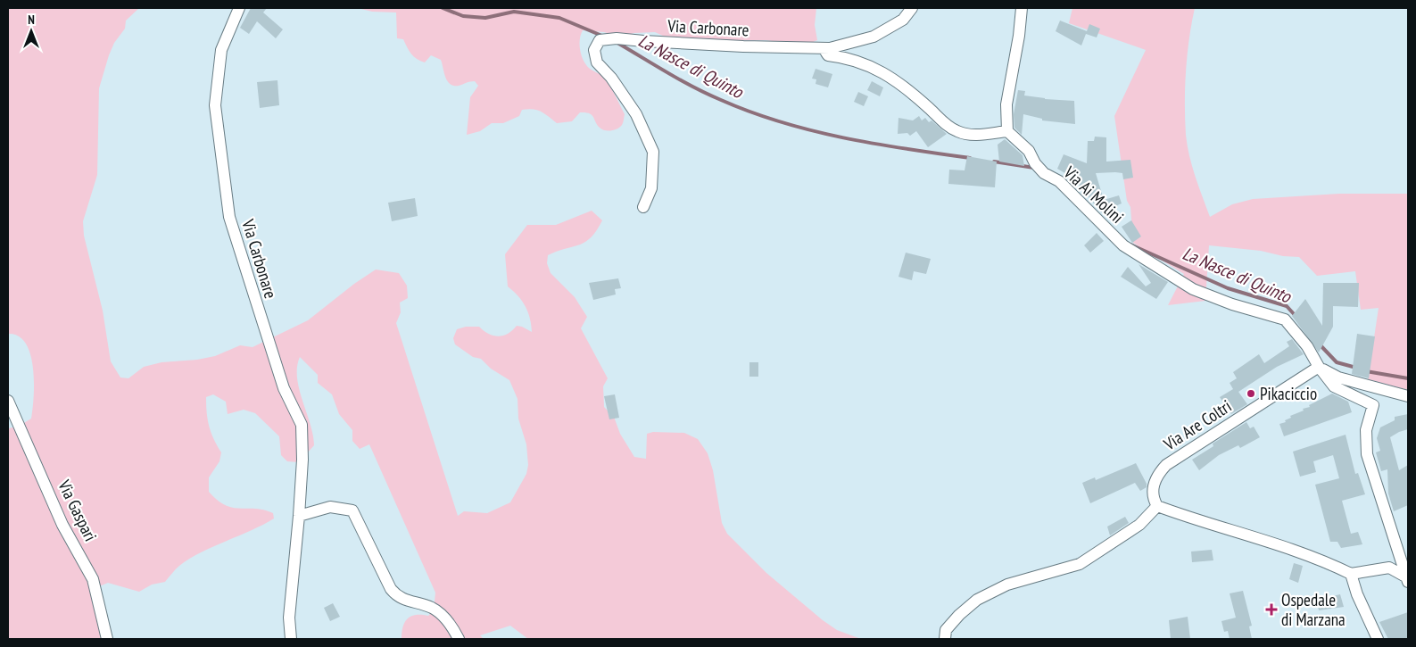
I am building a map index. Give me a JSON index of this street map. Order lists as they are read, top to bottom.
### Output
{
  "streets": {
    "street": [
      "Via Carbonare",
      "Via Ai Molini",
      "Via Are Coltri",
      "Via Gaspari"
    ]
  },
  "crossings": [
    ["Via Ai Molini", "Via Are Coltri"]
  ],
  "water": ["La Nasce di Quinto"],
  "places": {
    "other": ["Pikaciccio"],
    "health": ["Ospedale di Marzana"]
  },
  "north": "top"
}
